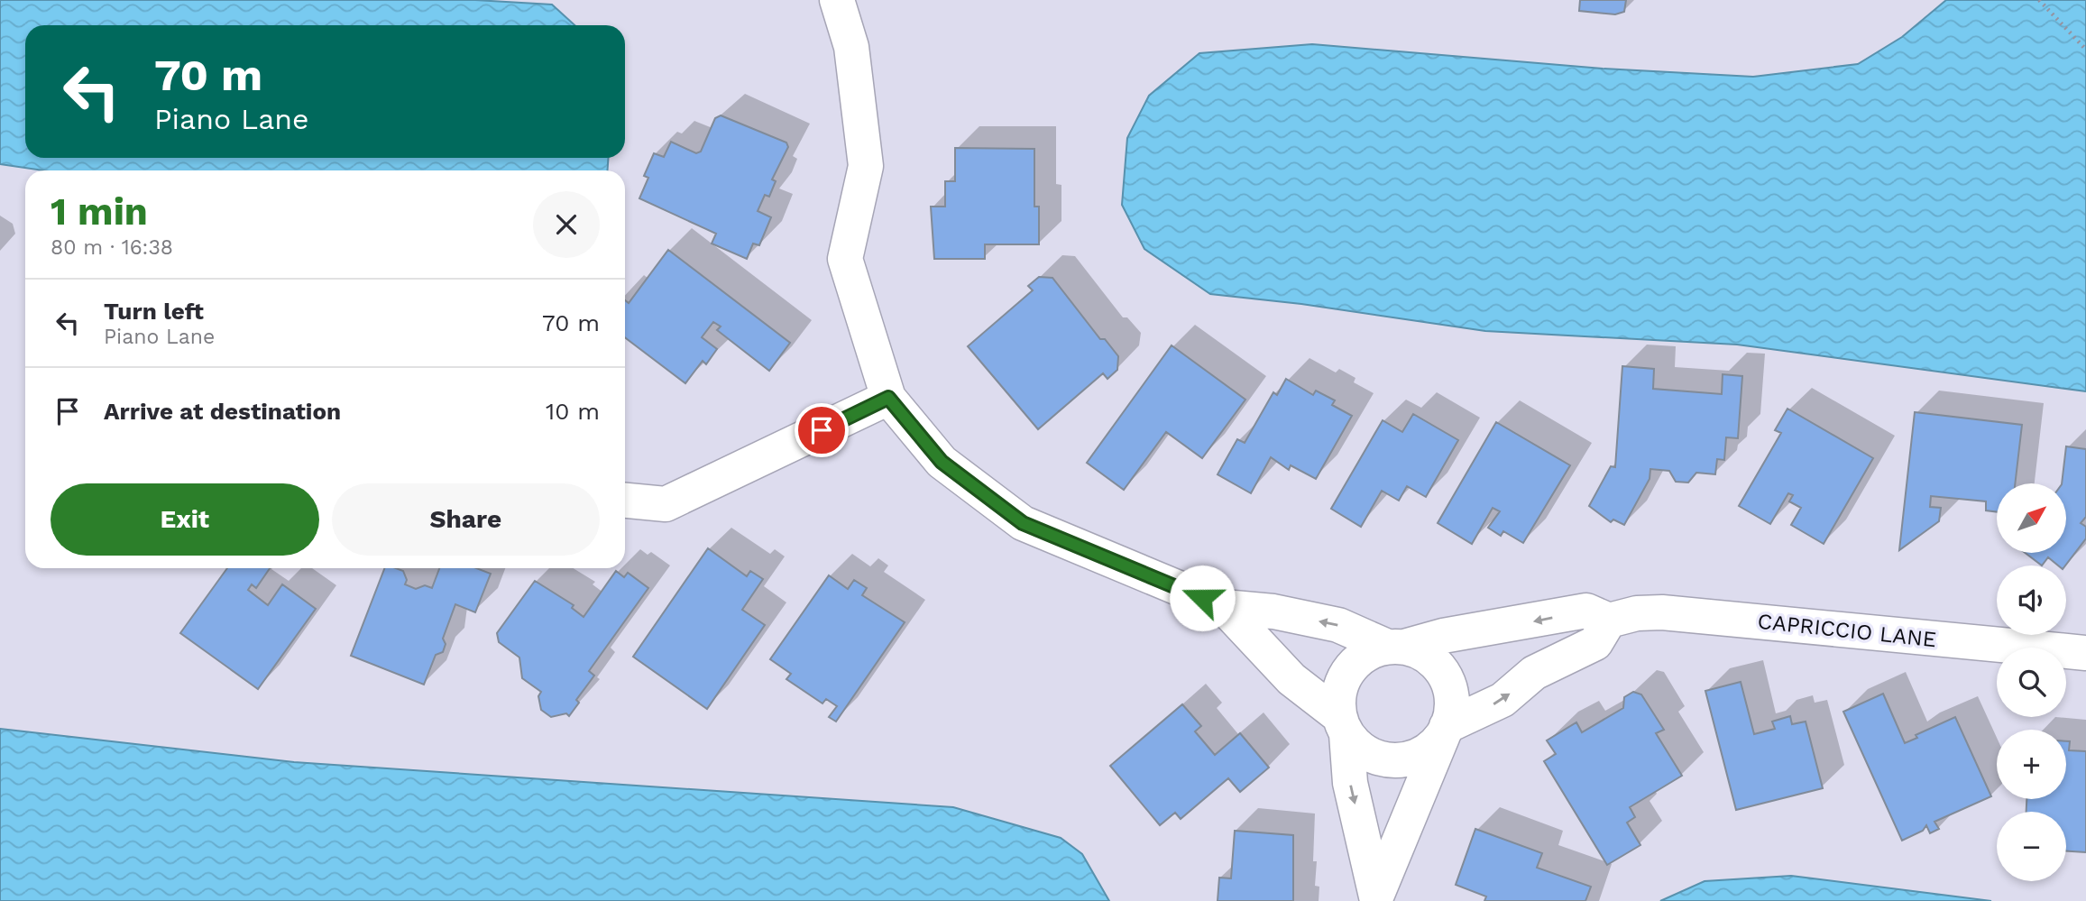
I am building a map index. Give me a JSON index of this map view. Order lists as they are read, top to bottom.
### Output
{
  "streets": {
    "street": ["CAPRICCIO LANE"]
  },
  "north": "top right",
  "page": {
    "turn": ["70 m", "Piano Lane"],
    "heading": ["1 min", "80 m · 16:38"],
    "list": [
      {
        "name": "Turn left",
        "note": "Piano Lane",
        "value": "70 m"
      },
      {
        "name": "Arrive at destination",
        "value": "10 m"
      }
    ],
    "buttons": ["Exit", "Share"],
    "map_buttons": ["+", "−"]
  }
}
